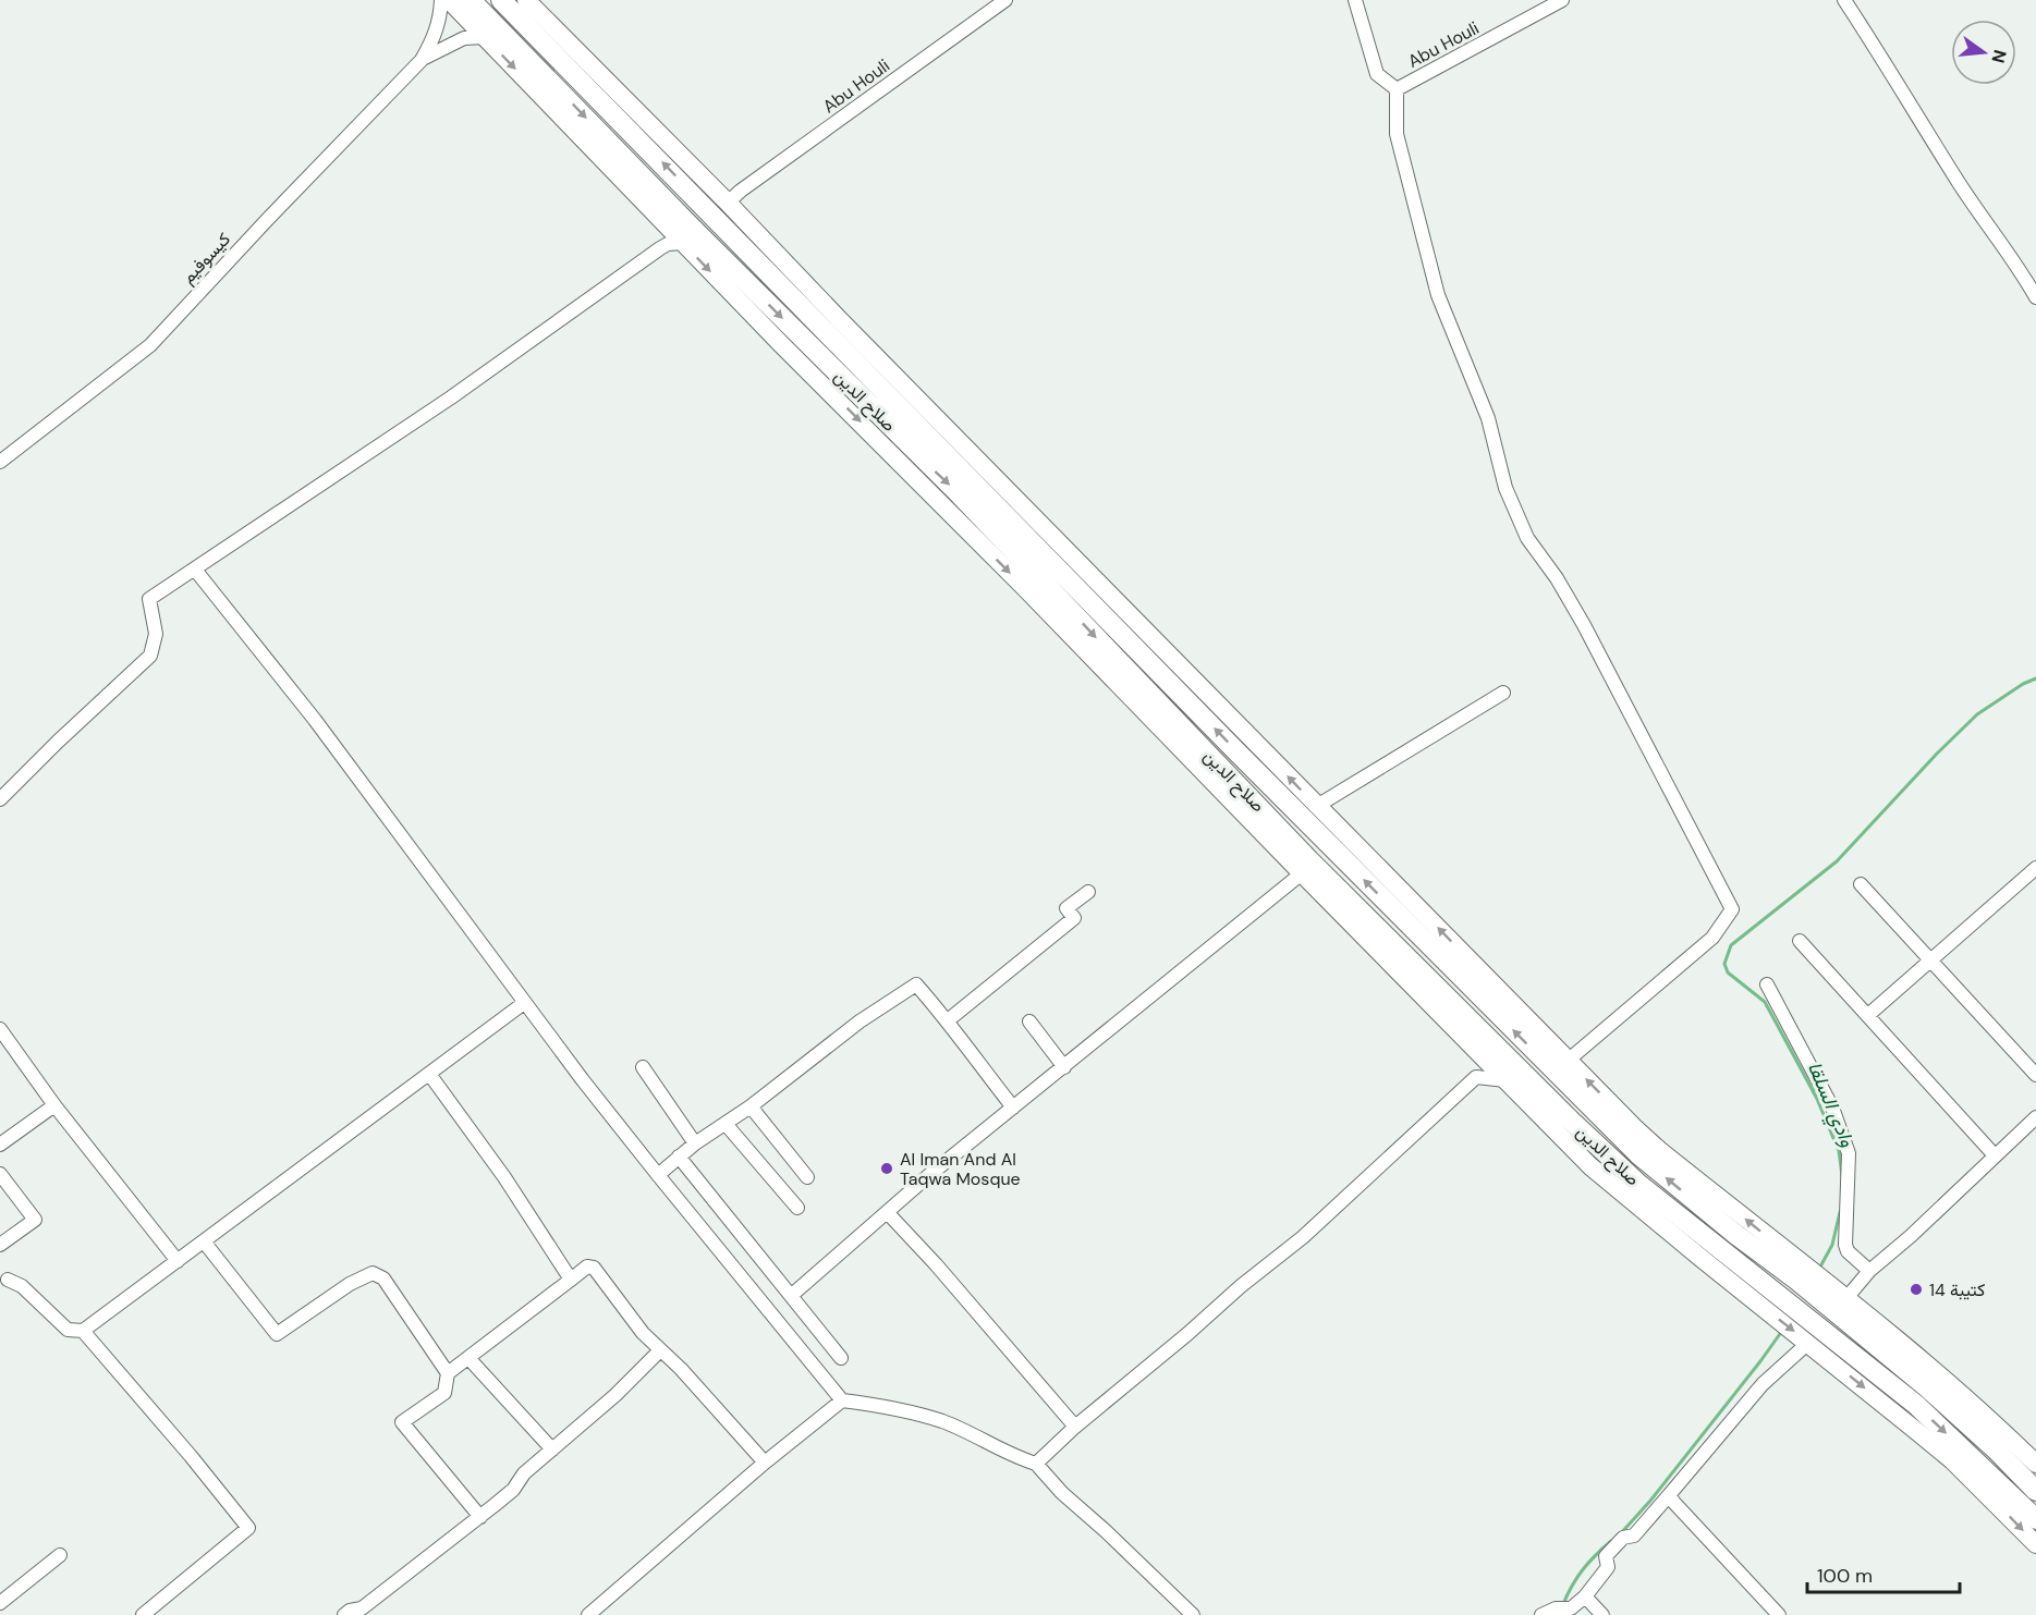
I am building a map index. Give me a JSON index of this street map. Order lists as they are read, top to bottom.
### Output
{
  "streets": {
    "highway": ["صلاح الدين"],
    "street": ["Abu Houli", "كيسوفيم"]
  },
  "water": ["وادي السلقا"],
  "places": ["Al Iman And Al Taqwa Mosque", "كتيبة 14"],
  "scale_bar": "100 m",
  "north": "right"
}
